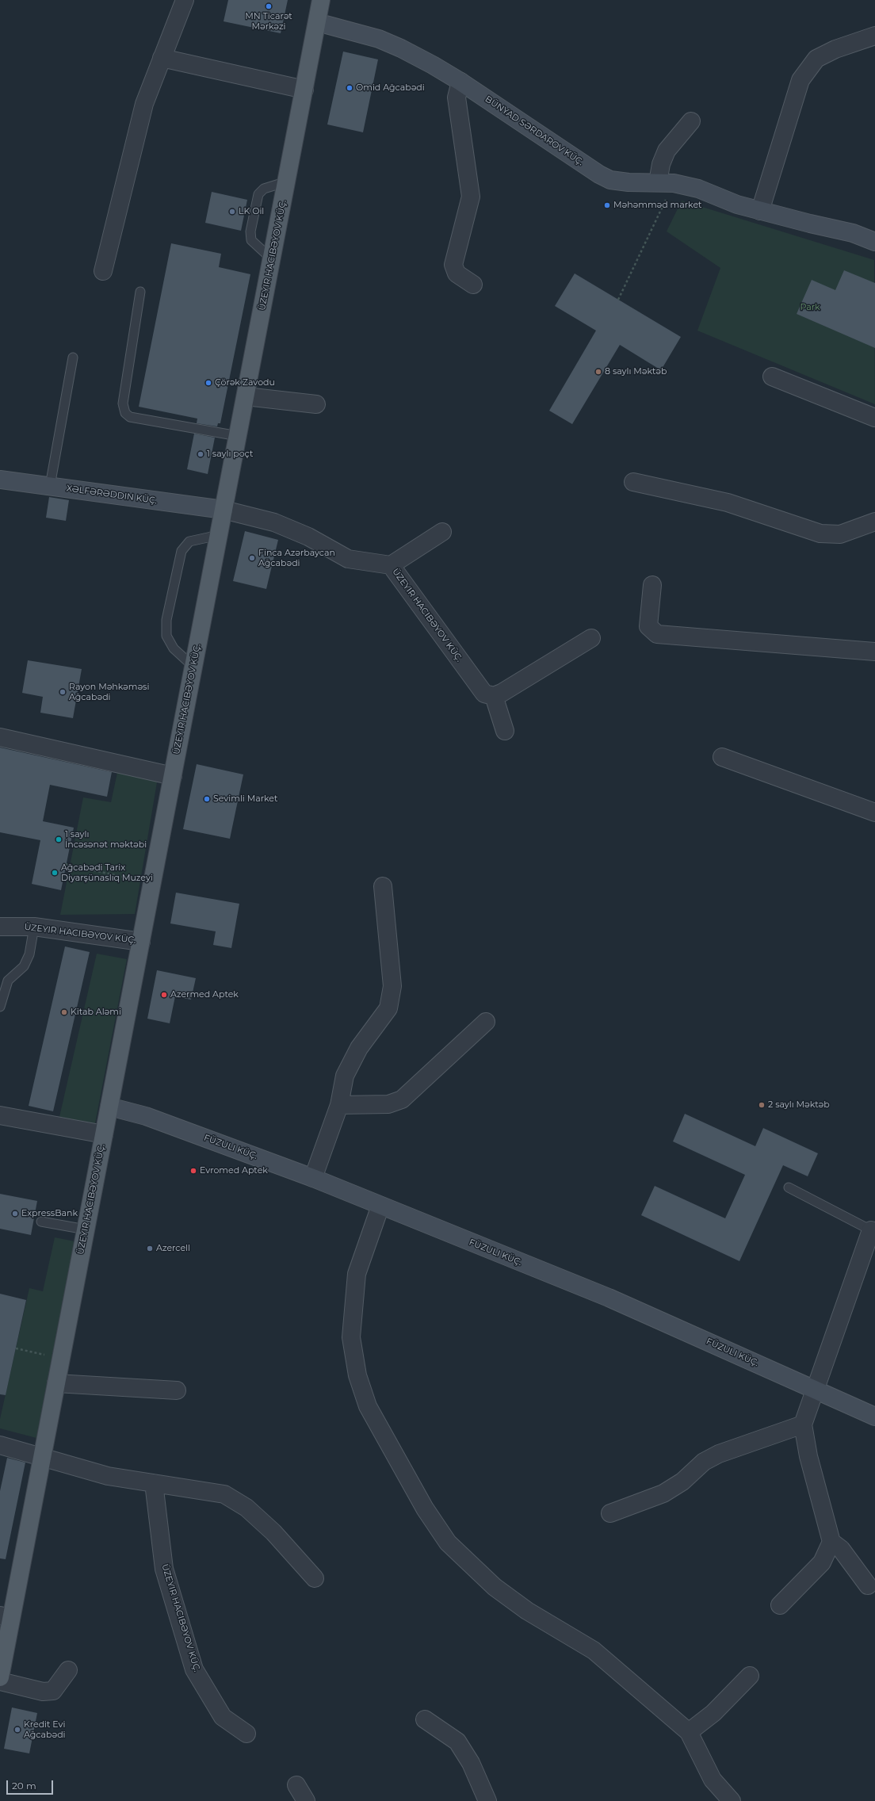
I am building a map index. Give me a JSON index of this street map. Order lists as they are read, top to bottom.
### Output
{
  "streets": {
    "street": ["BÜNYAD SƏRDAROV KÜÇ.", "XƏLFƏRƏDDIN KÜÇ.", "FÜZULI KÜÇ."]
  },
  "parks": ["Park"],
  "places": [
    "MN Ticarət Mərkəzi",
    "Omid Ağcabədi",
    "Məhəmməd market",
    "LK Oil",
    "8 saylı Məktəb",
    "Çörək Zavodu",
    "1 saylı poçt",
    "Finca Azərbaycan Ağcabədi",
    "Rayon Məhkəməsi Ağcabədi",
    "Sevimli Market",
    "1 saylı İncəsənət məktəbi",
    "Ağcabədi Tarix Diyarşünaslıq Muzeyi",
    "Azermed Aptek",
    "Kitab Aləmi",
    "2 saylı Məktəb",
    "Evromed Aptek",
    "ExpressBank",
    "Azercell",
    "Kredit Evi Ağcabədi"
  ],
  "scale_bar": "20 m"
}
